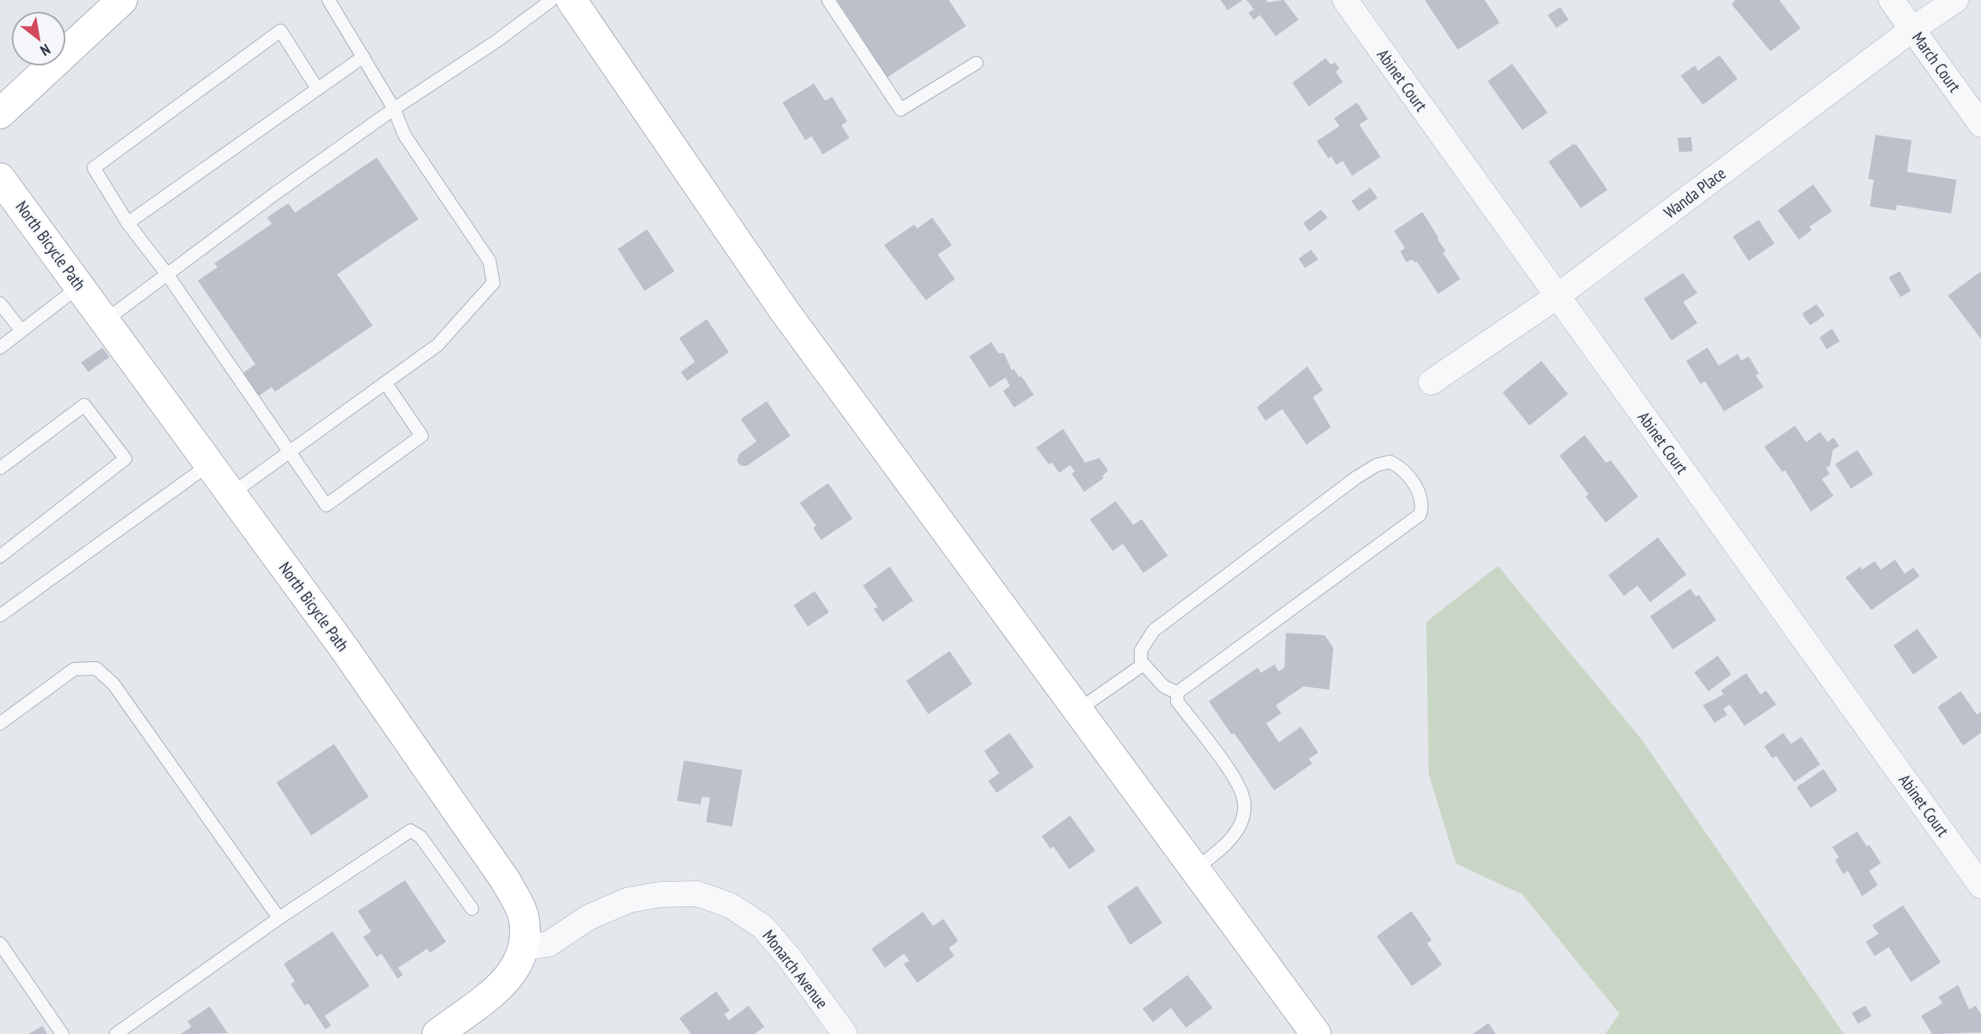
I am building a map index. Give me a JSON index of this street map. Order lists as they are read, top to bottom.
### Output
{
  "streets": {
    "street": [
      "March Court",
      "Abinet Court",
      "Wanda Place",
      "North Bicycle Path",
      "Monarch Avenue"
    ]
  },
  "crossings": [
    ["March Court", "Wanda Place"],
    ["Abinet Court", "Wanda Place"],
    ["North Bicycle Path", "Monarch Avenue"]
  ],
  "north": "bottom right"
}
